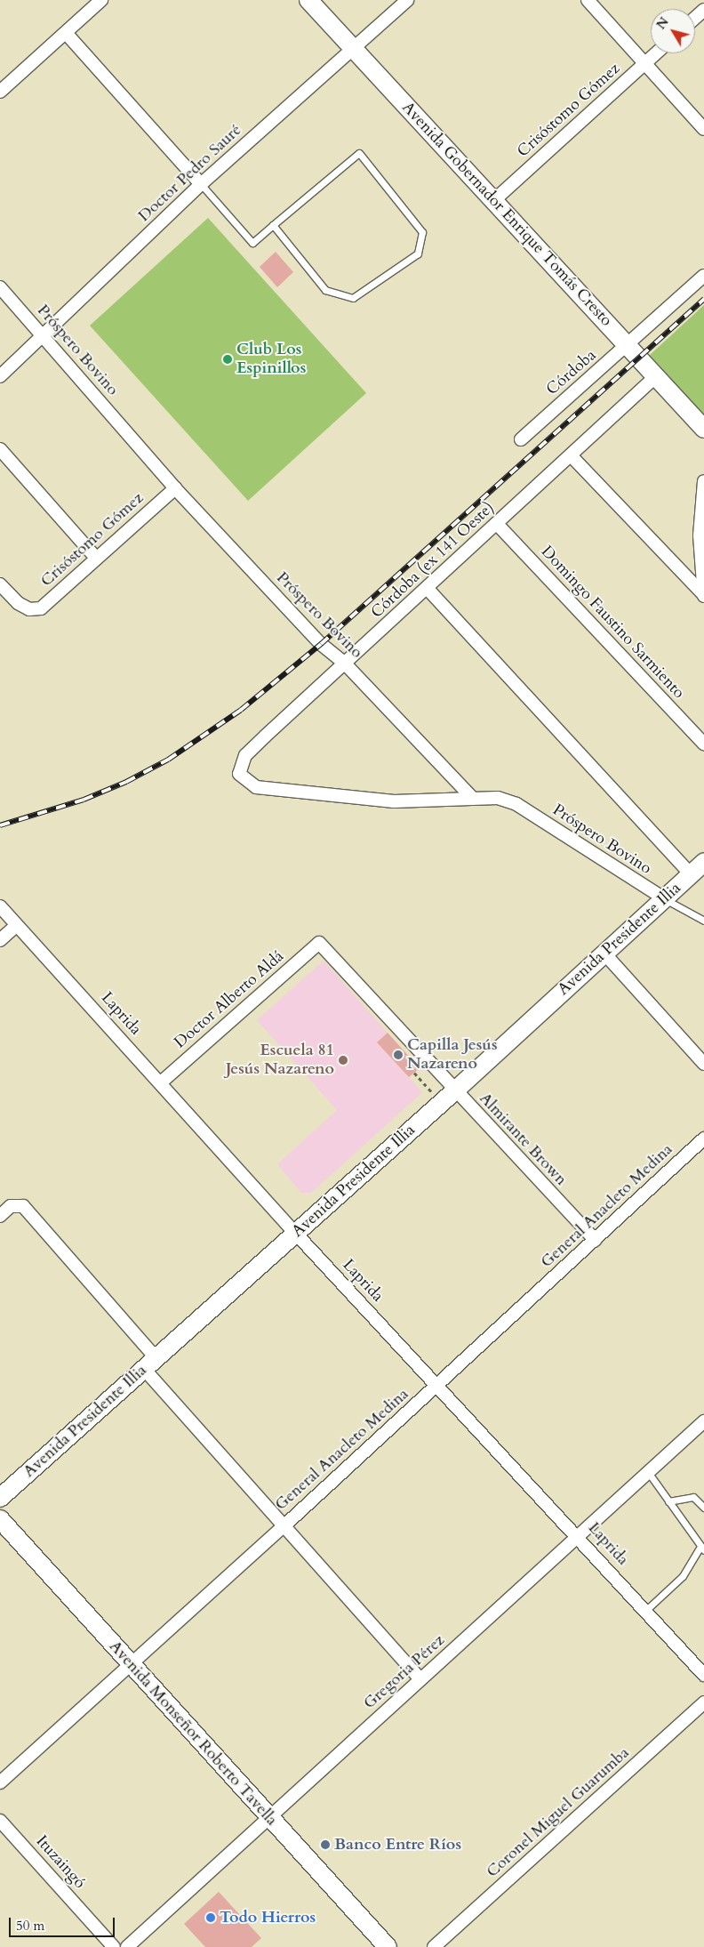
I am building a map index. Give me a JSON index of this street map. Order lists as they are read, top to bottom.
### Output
{
  "streets": {
    "main road": ["Avenida Gobernador Enrique Tomás Cresto", "Avenida Presidente Illia", "Avenida Monseñor Roberto Tavella"],
    "street": [
      "Crisóstomo Gómez",
      "Doctor Pedro Sauré",
      "Próspero Bovino",
      "Córdoba",
      "Córdoba (ex 141 Oeste)",
      "Domingo Faustino Sarmiento",
      "Doctor Alberto Aldá",
      "Laprida",
      "Almirante Brown",
      "General Anacleto Medina",
      "Gregoria Pérez",
      "Coronel Miguel Guarumba",
      "Ituzaingó"
    ]
  },
  "crossings": [
    ["Crisóstomo Gómez", "Avenida Gobernador Enrique Tomás Cresto"],
    ["Crisóstomo Gómez", "Próspero Bovino"],
    ["Doctor Pedro Sauré", "Avenida Gobernador Enrique Tomás Cresto"],
    ["Doctor Pedro Sauré", "Próspero Bovino"],
    ["Avenida Gobernador Enrique Tomás Cresto", "Córdoba"],
    ["Avenida Gobernador Enrique Tomás Cresto", "Córdoba (ex 141 Oeste)"],
    ["Próspero Bovino", "Córdoba (ex 141 Oeste)"],
    ["Próspero Bovino", "Avenida Presidente Illia"],
    ["Córdoba (ex 141 Oeste)", "Domingo Faustino Sarmiento"],
    ["Avenida Presidente Illia", "Laprida"],
    ["Avenida Presidente Illia", "Almirante Brown"],
    ["Doctor Alberto Aldá", "Laprida"],
    ["Doctor Alberto Aldá", "Almirante Brown"],
    ["Laprida", "General Anacleto Medina"],
    ["Laprida", "Gregoria Pérez"],
    ["Almirante Brown", "General Anacleto Medina"],
    ["General Anacleto Medina", "Avenida Monseñor Roberto Tavella"],
    ["Gregoria Pérez", "Avenida Monseñor Roberto Tavella"]
  ],
  "places": [
    "Club Los Espinillos",
    "Capilla Jesús Nazareno",
    "Escuela 81 Jesús Nazareno",
    "Banco Entre Ríos",
    "Todo Hierros"
  ],
  "scale_bar": "50 m",
  "north": "top left"
}
